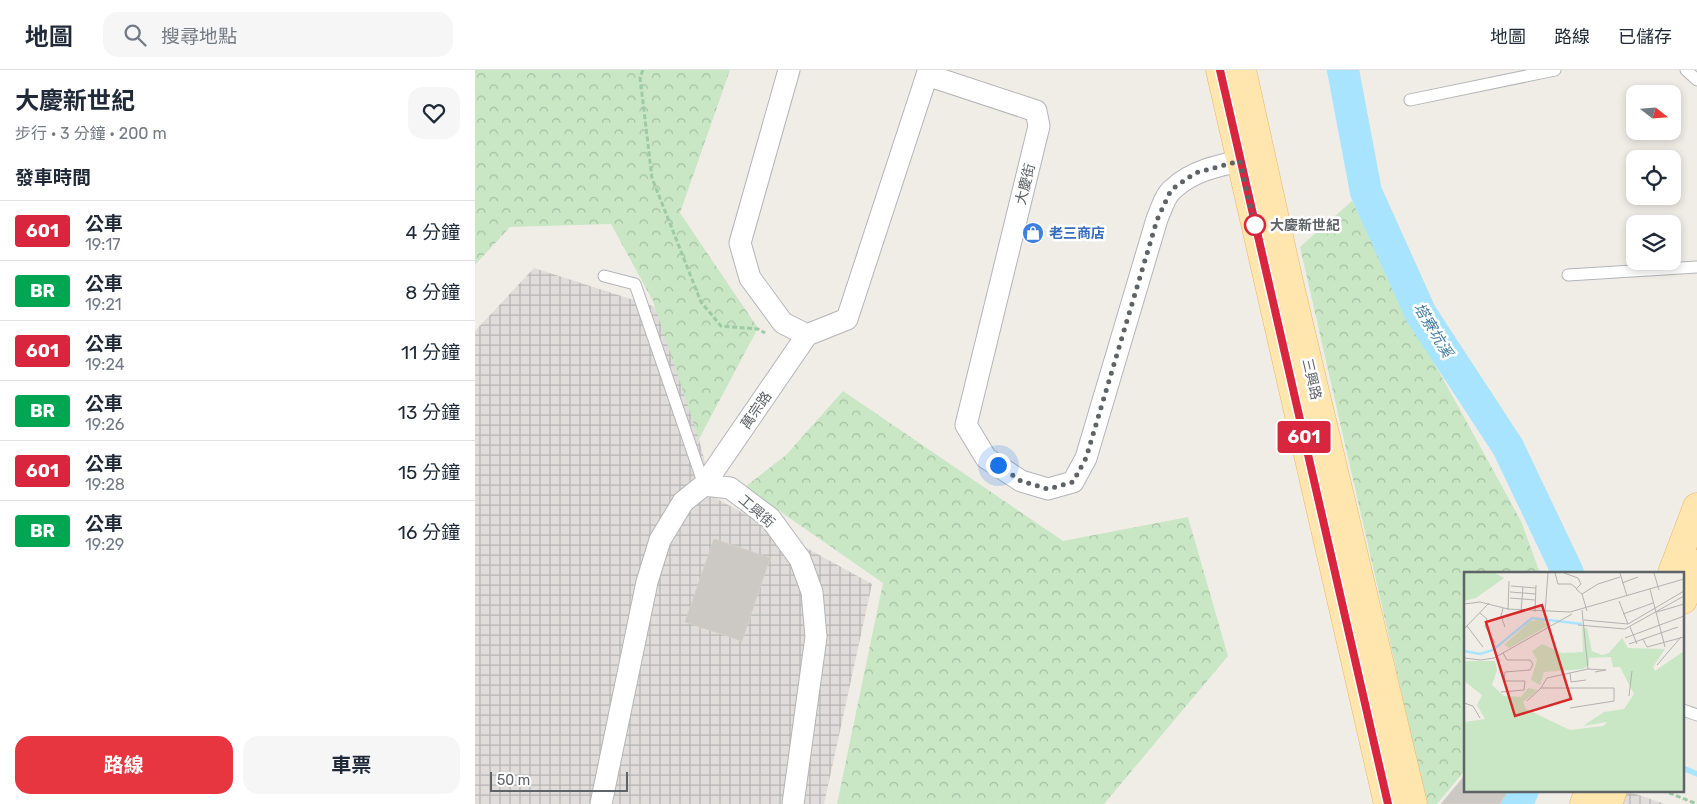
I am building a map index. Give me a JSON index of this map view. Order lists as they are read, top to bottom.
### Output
{
  "streets": {
    "main road": ["三興路"],
    "street": ["大慶街", "萬宗路", "工興街"]
  },
  "crossings": [
    ["大慶街", "三興路"],
    ["大慶街", "萬宗路"],
    ["萬宗路", "工興街"]
  ],
  "water": ["塔寮坑溪"],
  "places": {
    "other": ["大慶新世紀"],
    "shop": ["老三商店"]
  },
  "lines": ["bus line 601"],
  "scale_bar": "50 m",
  "north": "right",
  "page": {
    "header": "地圖",
    "search": "搜尋地點",
    "nav": ["地圖", "路線", "已儲存"],
    "heading": [
      ["大慶新世紀", "步行 · 3 分鐘 · 200 m"],
      "發車時間"
    ],
    "on_map": "601",
    "list": [
      {
        "mark": "601",
        "name": "公車",
        "note": "19:17",
        "value": "4 分鐘"
      },
      {
        "mark": "BR",
        "name": "公車",
        "note": "19:21",
        "value": "8 分鐘"
      },
      {
        "mark": "601",
        "name": "公車",
        "note": "19:24",
        "value": "11 分鐘"
      },
      {
        "mark": "BR",
        "name": "公車",
        "note": "19:26",
        "value": "13 分鐘"
      },
      {
        "mark": "601",
        "name": "公車",
        "note": "19:28",
        "value": "15 分鐘"
      },
      {
        "mark": "BR",
        "name": "公車",
        "note": "19:29",
        "value": "16 分鐘"
      }
    ],
    "buttons": ["路線", "車票"],
    "scale": "50 m"
  }
}
